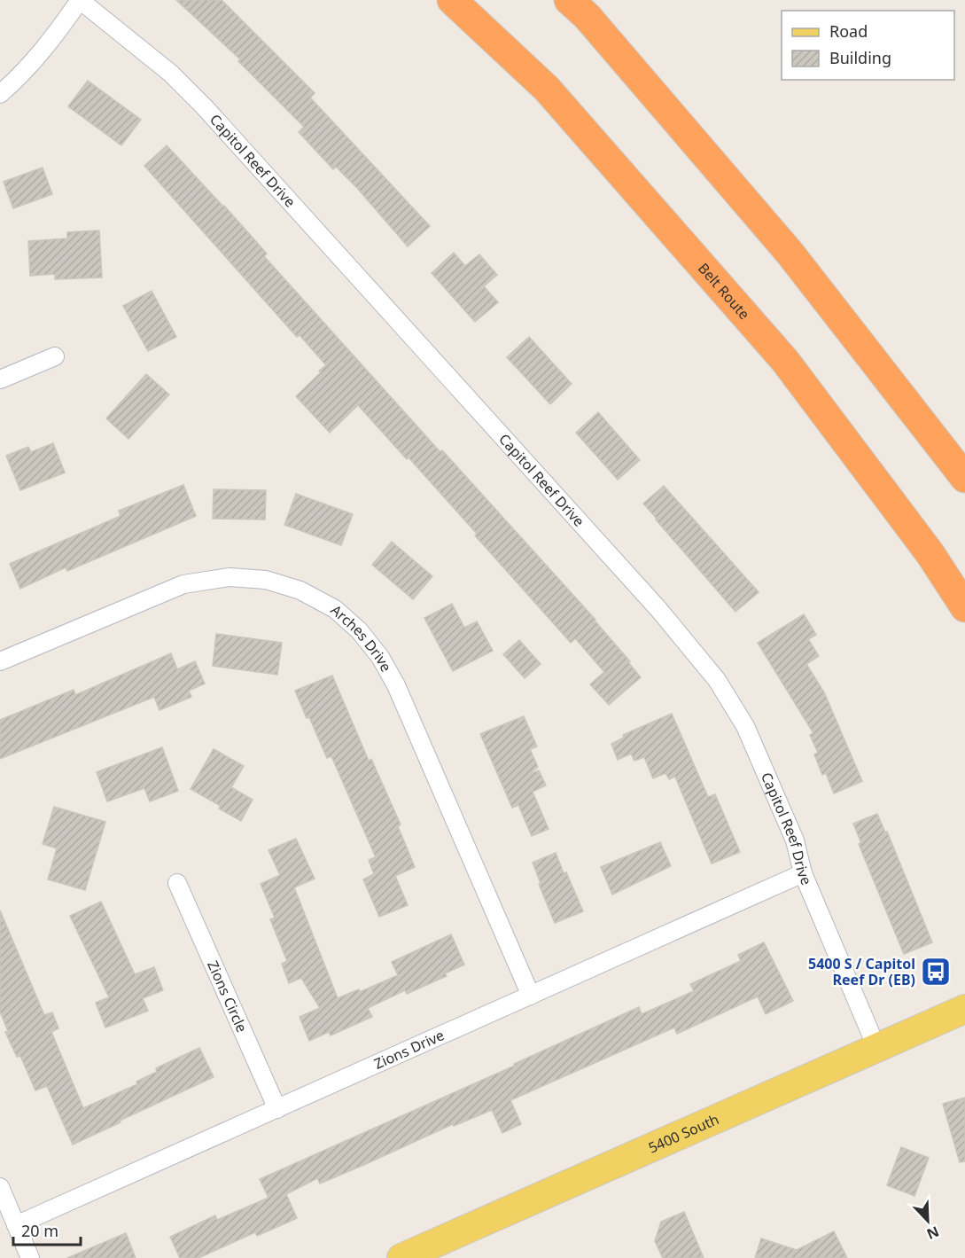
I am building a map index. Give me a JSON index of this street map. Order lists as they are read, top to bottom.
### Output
{
  "streets": {
    "highway": ["Belt Route"],
    "main road": ["5400 South"],
    "street": [
      "Capitol Reef Drive",
      "Arches Drive",
      "Zions Circle",
      "Zions Drive"
    ]
  },
  "crossings": [
    ["Capitol Reef Drive", "Zions Drive"],
    ["Capitol Reef Drive", "5400 South"],
    ["Arches Drive", "Zions Drive"],
    ["Zions Circle", "Zions Drive"]
  ],
  "places": {
    "bus stop": ["5400 S / Capitol Reef Dr (EB)"]
  },
  "legend": ["Road", "Building"],
  "scale_bar": "20 m",
  "north": "bottom right"
}
